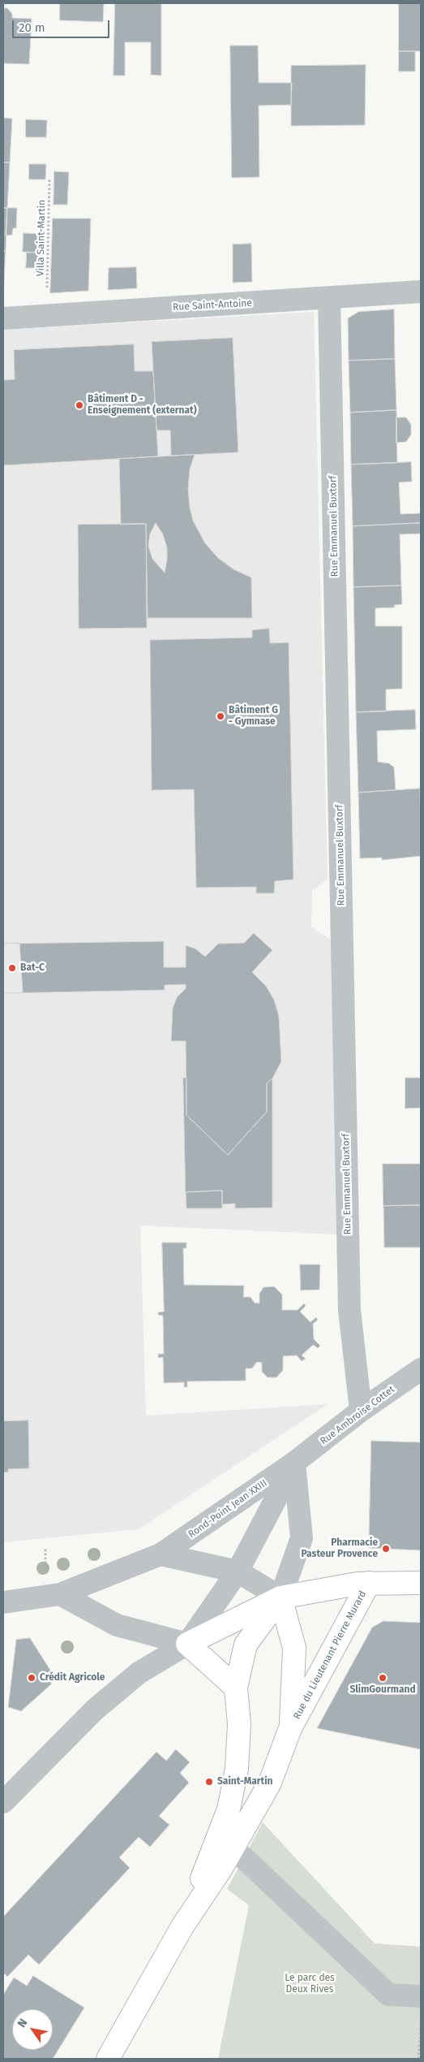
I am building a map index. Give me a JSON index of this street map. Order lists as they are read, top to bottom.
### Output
{
  "streets": {
    "main road": ["Rue du Lieutenant Pierre Murard"],
    "street": [
      "Rue Saint-Antoine",
      "Rue Emmanuel Buxtorf",
      "Rue Ambroise Cottet",
      "Rond-Point Jean XXIII"
    ],
    "path": ["Villa Saint-Martin"]
  },
  "crossings": [
    ["Rue Saint-Antoine", "Rue Emmanuel Buxtorf"],
    ["Rue Emmanuel Buxtorf", "Rue Ambroise Cottet"],
    ["Rue Ambroise Cottet", "Rond-Point Jean XXIII"]
  ],
  "parks": ["Le parc des Deux Rives"],
  "places": [
    "Bâtiment D - Enseignement (externat)",
    "Bâtiment G - Gymnase",
    "Bat-C",
    "Pharmacie Pasteur Provence",
    "Crédit Agricole",
    "SlimGourmand",
    "Saint-Martin"
  ],
  "scale_bar": "20 m",
  "north": "top left"
}
